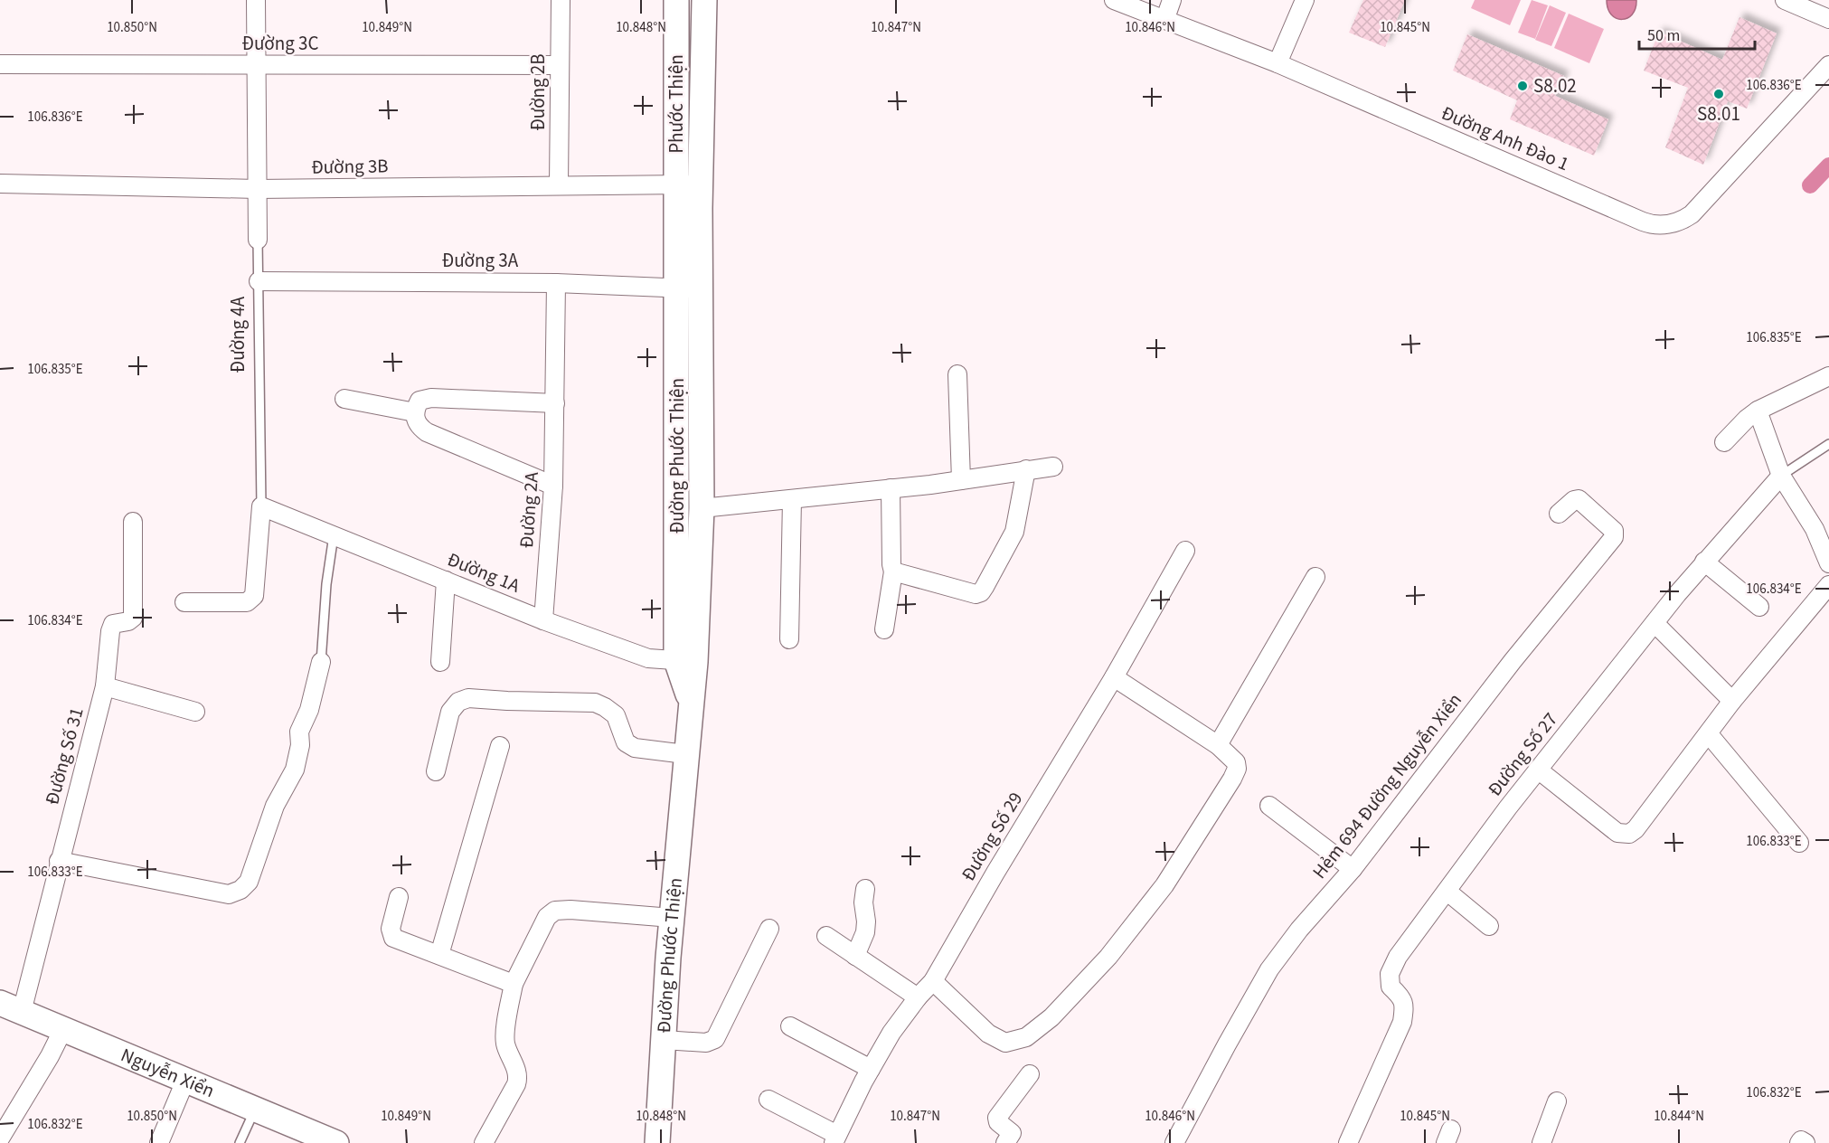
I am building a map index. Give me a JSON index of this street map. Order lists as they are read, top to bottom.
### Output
{
  "streets": {
    "street": [
      "Đường 3C",
      "Đường 2B",
      "Phước Thiện",
      "Đường Anh Đào 1",
      "Đường 3B",
      "Đường 3A",
      "Đường 4A",
      "Đường Phước Thiện",
      "Đường 2A",
      "Đường 1A",
      "Đường Số 27",
      "Đường Số 31",
      "Hẻm 694 Đường Nguyễn Xiển",
      "Đường Số 29",
      "Nguyễn Xiển"
    ]
  },
  "crossings": [
    ["Đường 3C", "Đường 2B"],
    ["Đường 3C", "Đường 4A"],
    ["Đường 2B", "Đường 3B"],
    ["Phước Thiện", "Đường 3B"],
    ["Phước Thiện", "Đường Phước Thiện"],
    ["Đường 3B", "Đường 4A"],
    ["Đường 3A", "Đường 4A"],
    ["Đường 3A", "Đường Phước Thiện"],
    ["Đường 3A", "Đường 2A"],
    ["Đường 4A", "Đường 1A"],
    ["Đường Phước Thiện", "Đường 1A"],
    ["Đường 2A", "Đường 1A"],
    ["Đường Số 31", "Nguyễn Xiển"]
  ],
  "places": ["S8.02", "S8.01"],
  "scale_bar": "50 m",
  "coordinates": [
    "10.850°N",
    "10.849°N",
    "10.848°N",
    "10.847°N",
    "10.846°N",
    "10.845°N",
    "106.836°E",
    "106.835°E",
    "106.834°E",
    "106.833°E",
    "106.832°E",
    "10.844°N"
  ]
}
